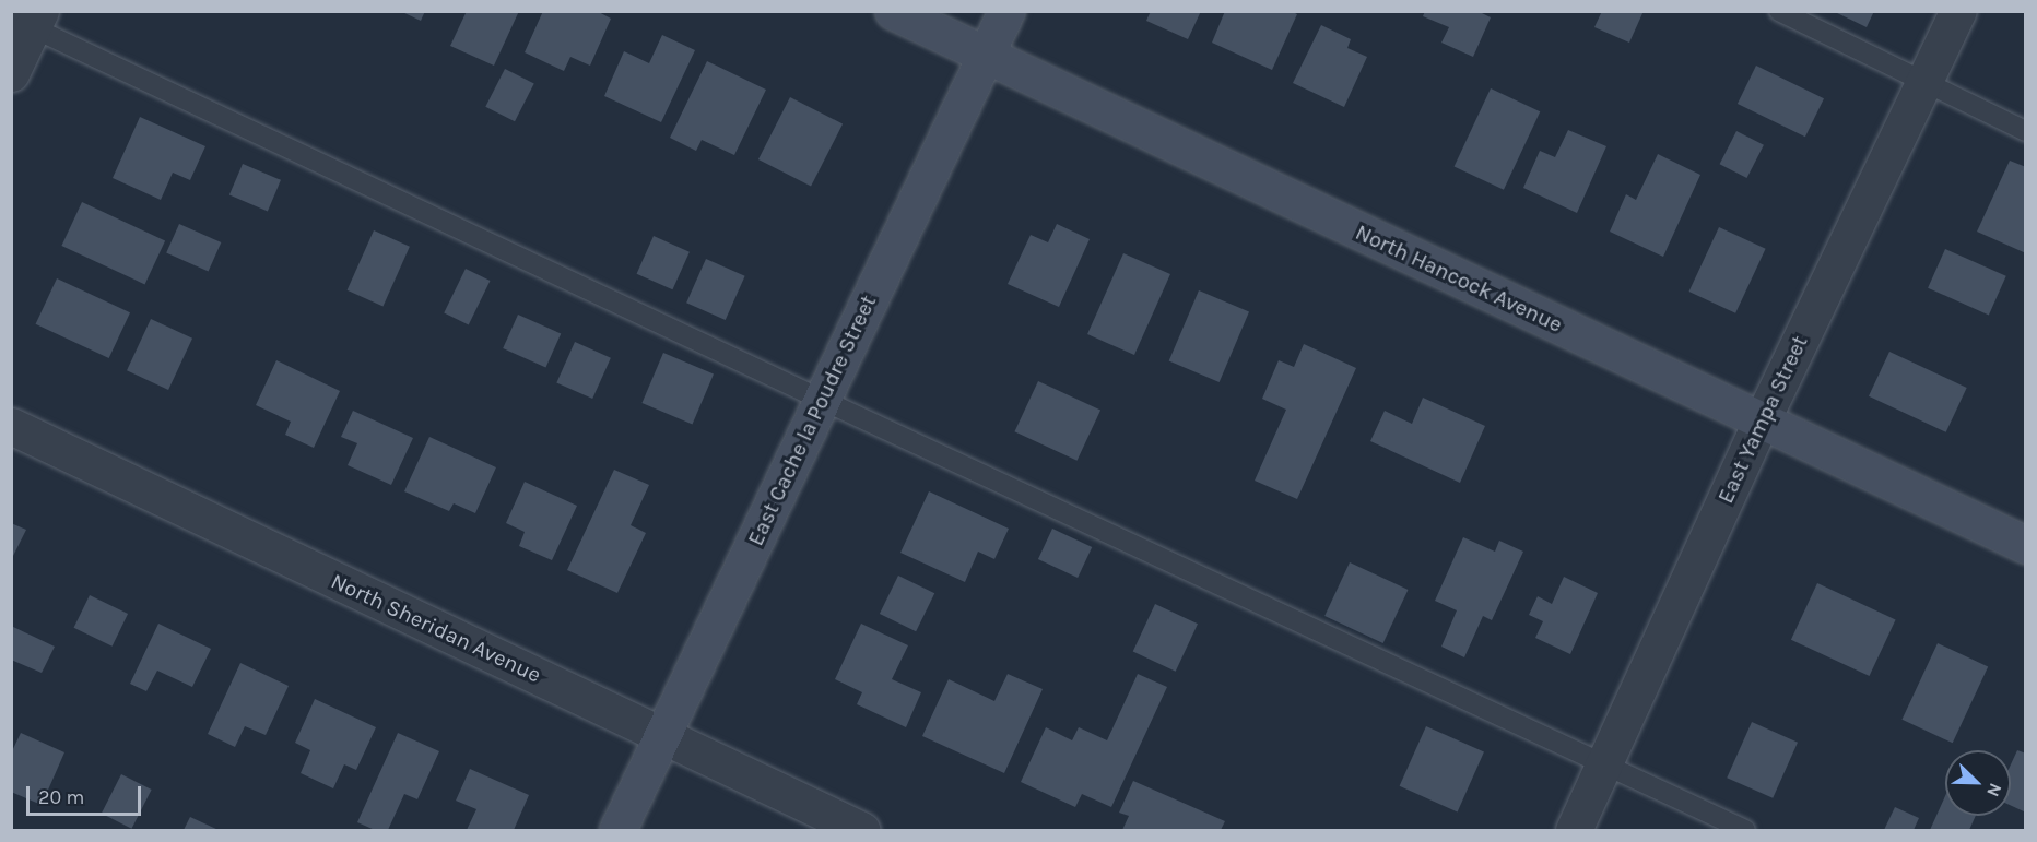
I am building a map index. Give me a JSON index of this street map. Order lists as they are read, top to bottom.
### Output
{
  "streets": {
    "main road": ["North Hancock Avenue", "East Cache la Poudre Street"],
    "street": ["East Yampa Street", "North Sheridan Avenue"]
  },
  "crossings": [
    ["North Hancock Avenue", "East Yampa Street"],
    ["North Hancock Avenue", "East Cache la Poudre Street"],
    ["East Cache la Poudre Street", "North Sheridan Avenue"]
  ],
  "scale_bar": "20 m",
  "north": "bottom right"
}
